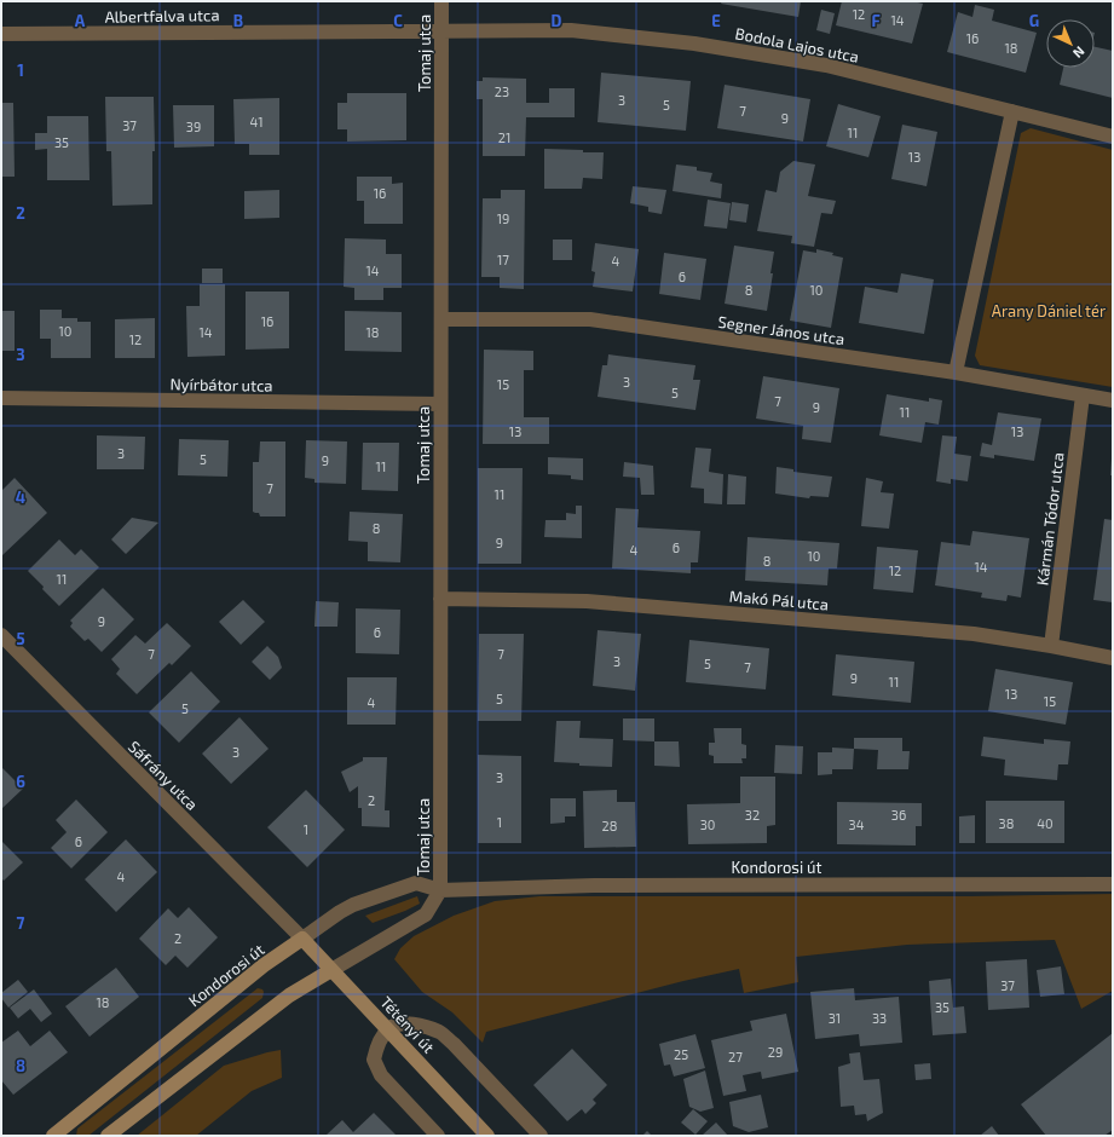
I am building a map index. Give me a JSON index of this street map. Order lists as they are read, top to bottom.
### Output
{
  "streets": {
    "street": [
      "Albertfalva utca",
      "Bodola Lajos utca",
      "Tomaj utca",
      "Segner János utca",
      "Nyírbátor utca",
      "Kármán Tódor utca",
      "Makó Pál utca",
      "Sáfrány utca",
      "Kondorosi út",
      "Tétényi út"
    ]
  },
  "crossings": [
    ["Albertfalva utca", "Bodola Lajos utca"],
    ["Albertfalva utca", "Tomaj utca"],
    ["Bodola Lajos utca", "Tomaj utca"],
    ["Tomaj utca", "Segner János utca"],
    ["Tomaj utca", "Nyírbátor utca"],
    ["Tomaj utca", "Makó Pál utca"],
    ["Tomaj utca", "Kondorosi út"],
    ["Segner János utca", "Kármán Tódor utca"],
    ["Kármán Tódor utca", "Makó Pál utca"],
    ["Sáfrány utca", "Kondorosi út"],
    ["Sáfrány utca", "Tétényi út"],
    ["Kondorosi út", "Tétényi út"]
  ],
  "parks": ["Arany Dániel tér"],
  "house_numbers": [
    "12",
    "14",
    "16",
    "18",
    "23",
    "3",
    "5",
    "7",
    "9",
    "41",
    "37",
    "39",
    "11",
    "21",
    "35",
    "13",
    "16",
    "19",
    "17",
    "4",
    "14",
    "6",
    "8",
    "10",
    "16",
    "10",
    "14",
    "18",
    "12",
    "3",
    "15",
    "5",
    "7",
    "9",
    "11",
    "13",
    "13",
    "3",
    "5",
    "9",
    "11",
    "7",
    "11",
    "8",
    "9",
    "6",
    "4",
    "10",
    "8",
    "14",
    "12",
    "11",
    "9",
    "6",
    "7",
    "7",
    "3",
    "5",
    "7",
    "9",
    "11",
    "13",
    "5",
    "15",
    "4",
    "5",
    "3",
    "3",
    "2",
    "32",
    "36",
    "1",
    "38",
    "40",
    "30",
    "34",
    "28",
    "1",
    "6",
    "4",
    "2",
    "37",
    "18",
    "35",
    "31",
    "33",
    "29",
    "25",
    "27"
  ],
  "north": "bottom right",
  "grid": {
    "columns": [
      "A",
      "B",
      "C",
      "D",
      "E",
      "F",
      "G"
    ],
    "rows": [
      "1",
      "2",
      "3",
      "4",
      "5",
      "6",
      "7",
      "8"
    ]
  }
}
